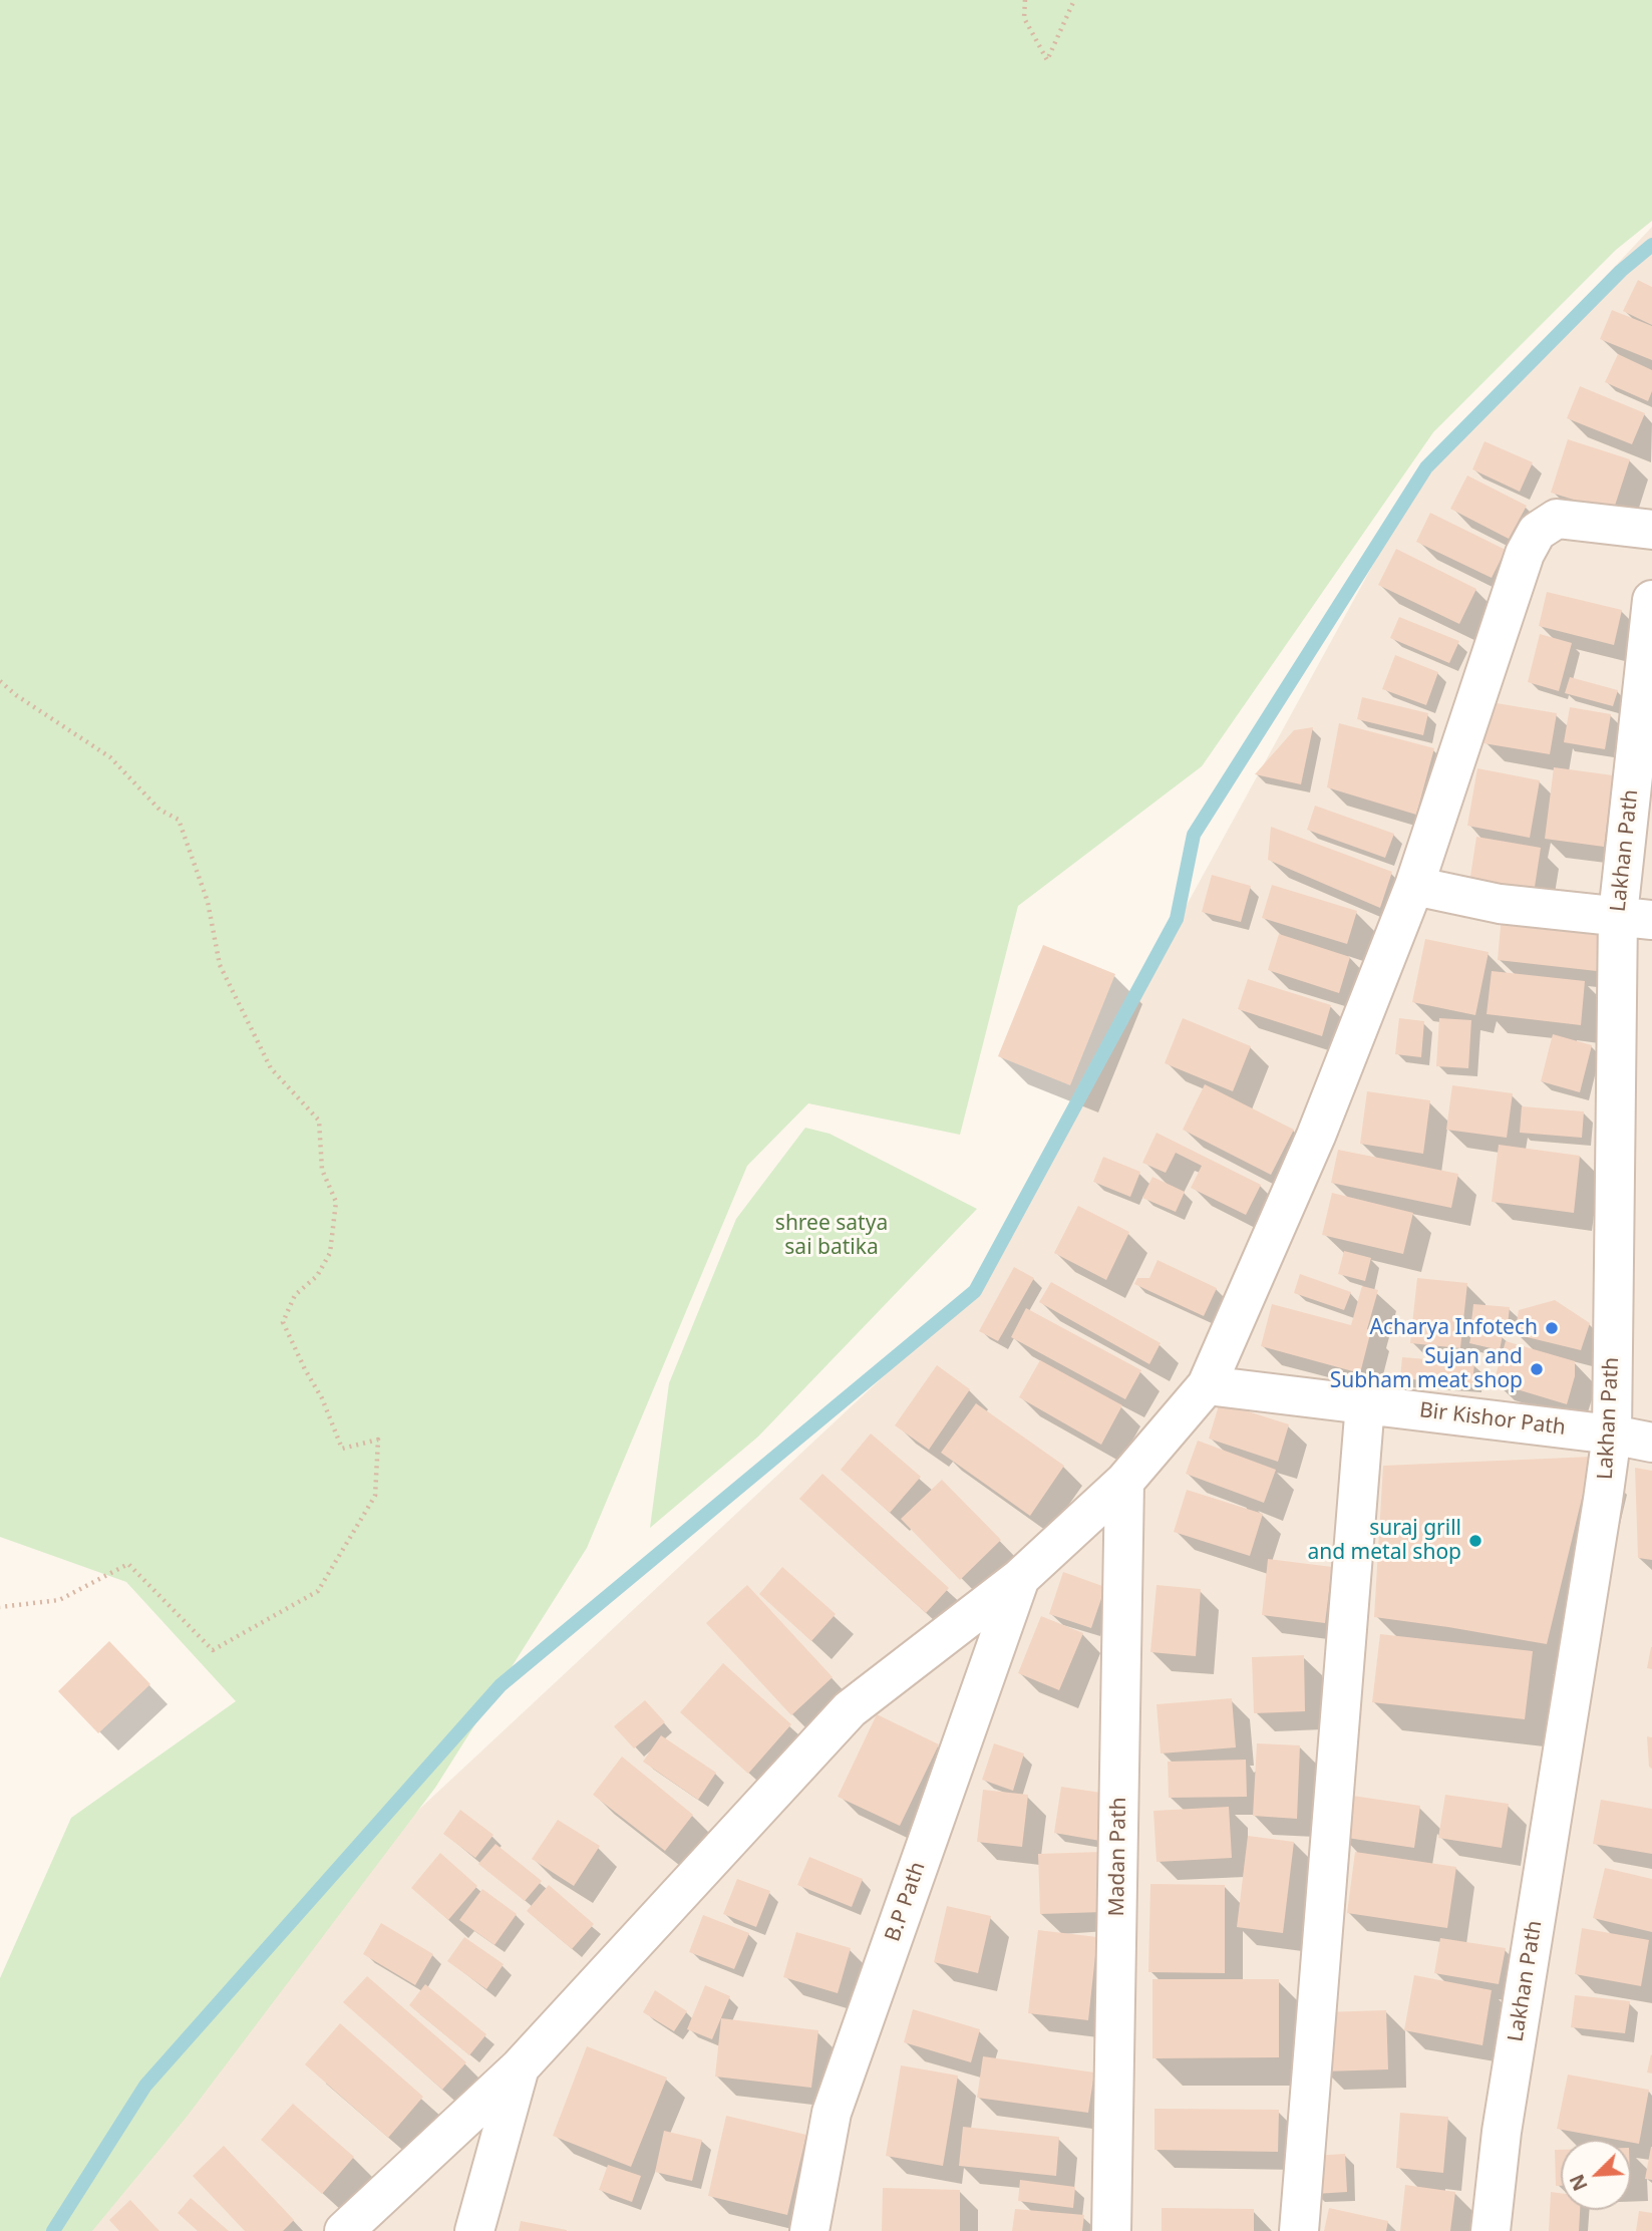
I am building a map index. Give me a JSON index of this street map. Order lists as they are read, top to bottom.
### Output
{
  "streets": {
    "street": [
      "Lakhan Path",
      "Bir Kishor Path",
      "Madan Path",
      "B.P Path"
    ]
  },
  "crossings": [
    ["Lakhan Path", "Bir Kishor Path"]
  ],
  "parks": ["shree satya sai batika"],
  "places": ["Acharya Infotech", "Sujan and Subham meat shop", "suraj grill and metal shop"],
  "north": "bottom left"
}
